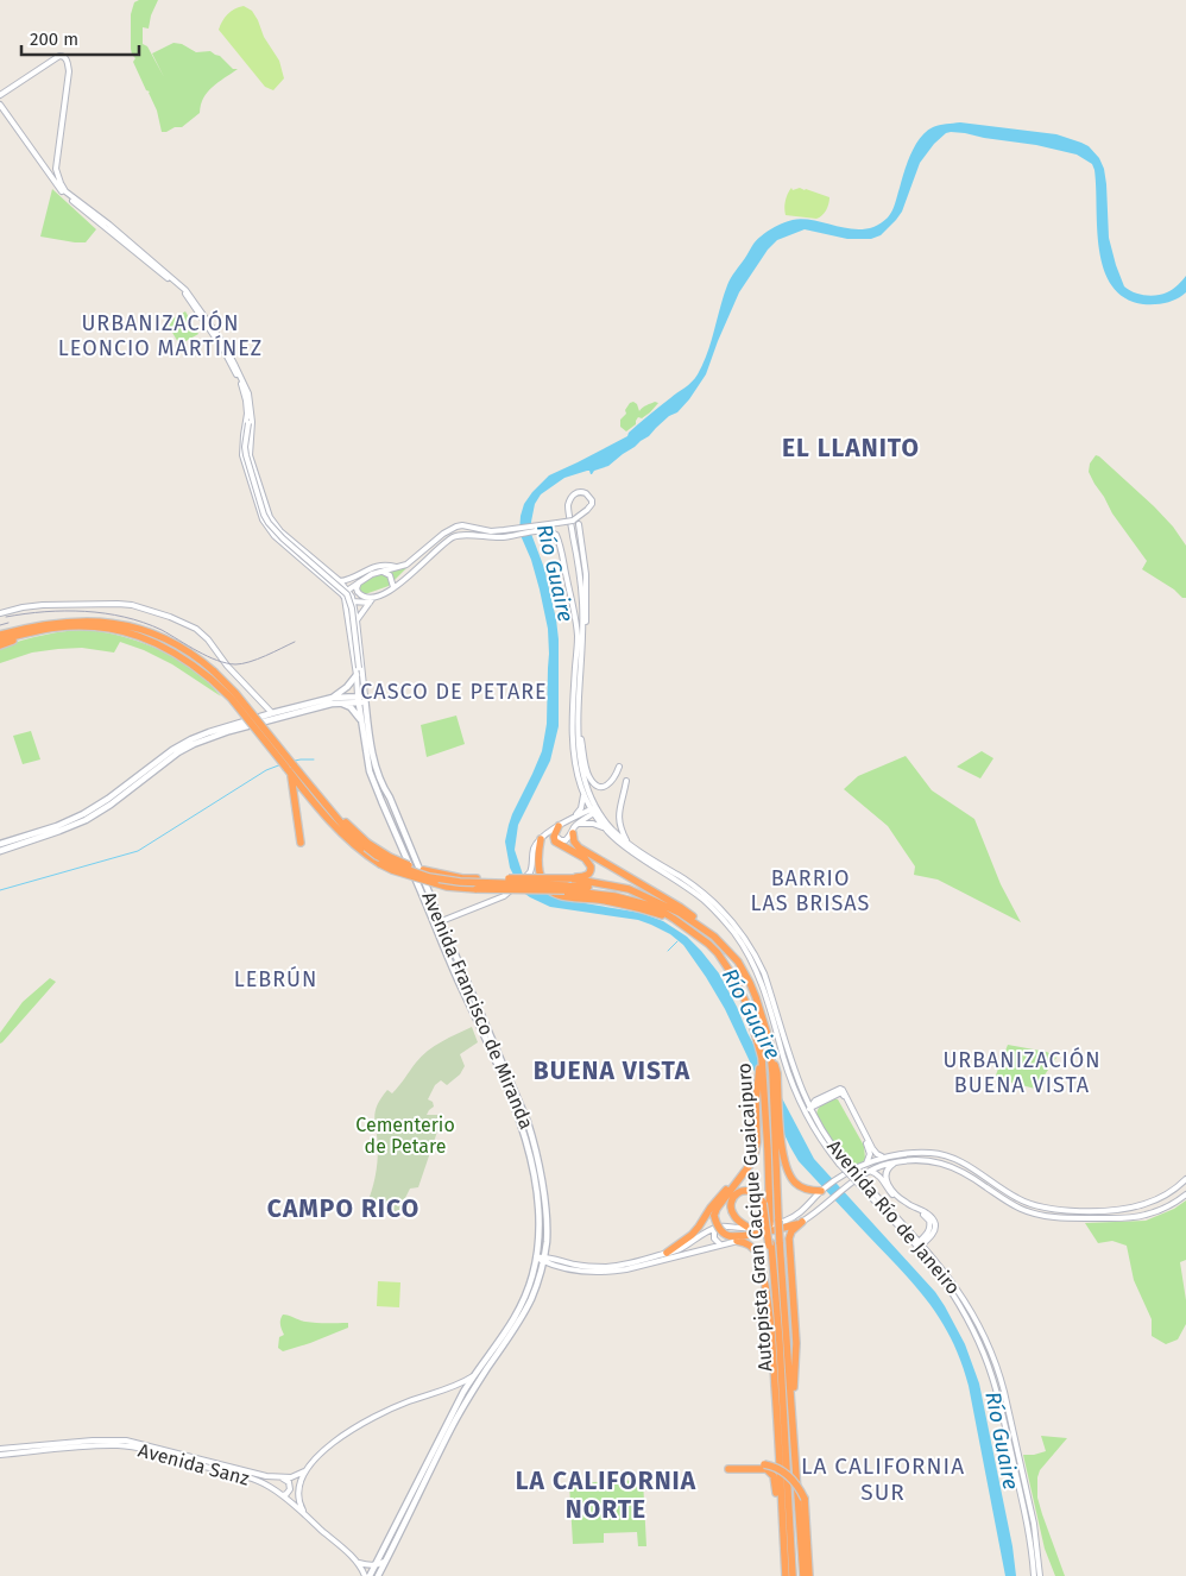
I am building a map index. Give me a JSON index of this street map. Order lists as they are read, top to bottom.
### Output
{
  "streets": {
    "highway": ["Autopista Gran Cacique Guaicaipuro"],
    "main road": ["Avenida Francisco de Miranda"],
    "street": ["Avenida Río de Janeiro", "Avenida Sanz"]
  },
  "districts": [
    "URBANIZACIÓN LEONCIO MARTÍNEZ",
    "EL LLANITO",
    "CASCO DE PETARE",
    "BARRIO LAS BRISAS",
    "LEBRÚN",
    "URBANIZACIÓN BUENA VISTA",
    "BUENA VISTA",
    "CAMPO RICO",
    "LA CALIFORNIA SUR",
    "LA CALIFORNIA NORTE"
  ],
  "water": ["Río Guaire"],
  "parks": ["Cementerio de Petare"],
  "scale_bar": "200 m"
}
